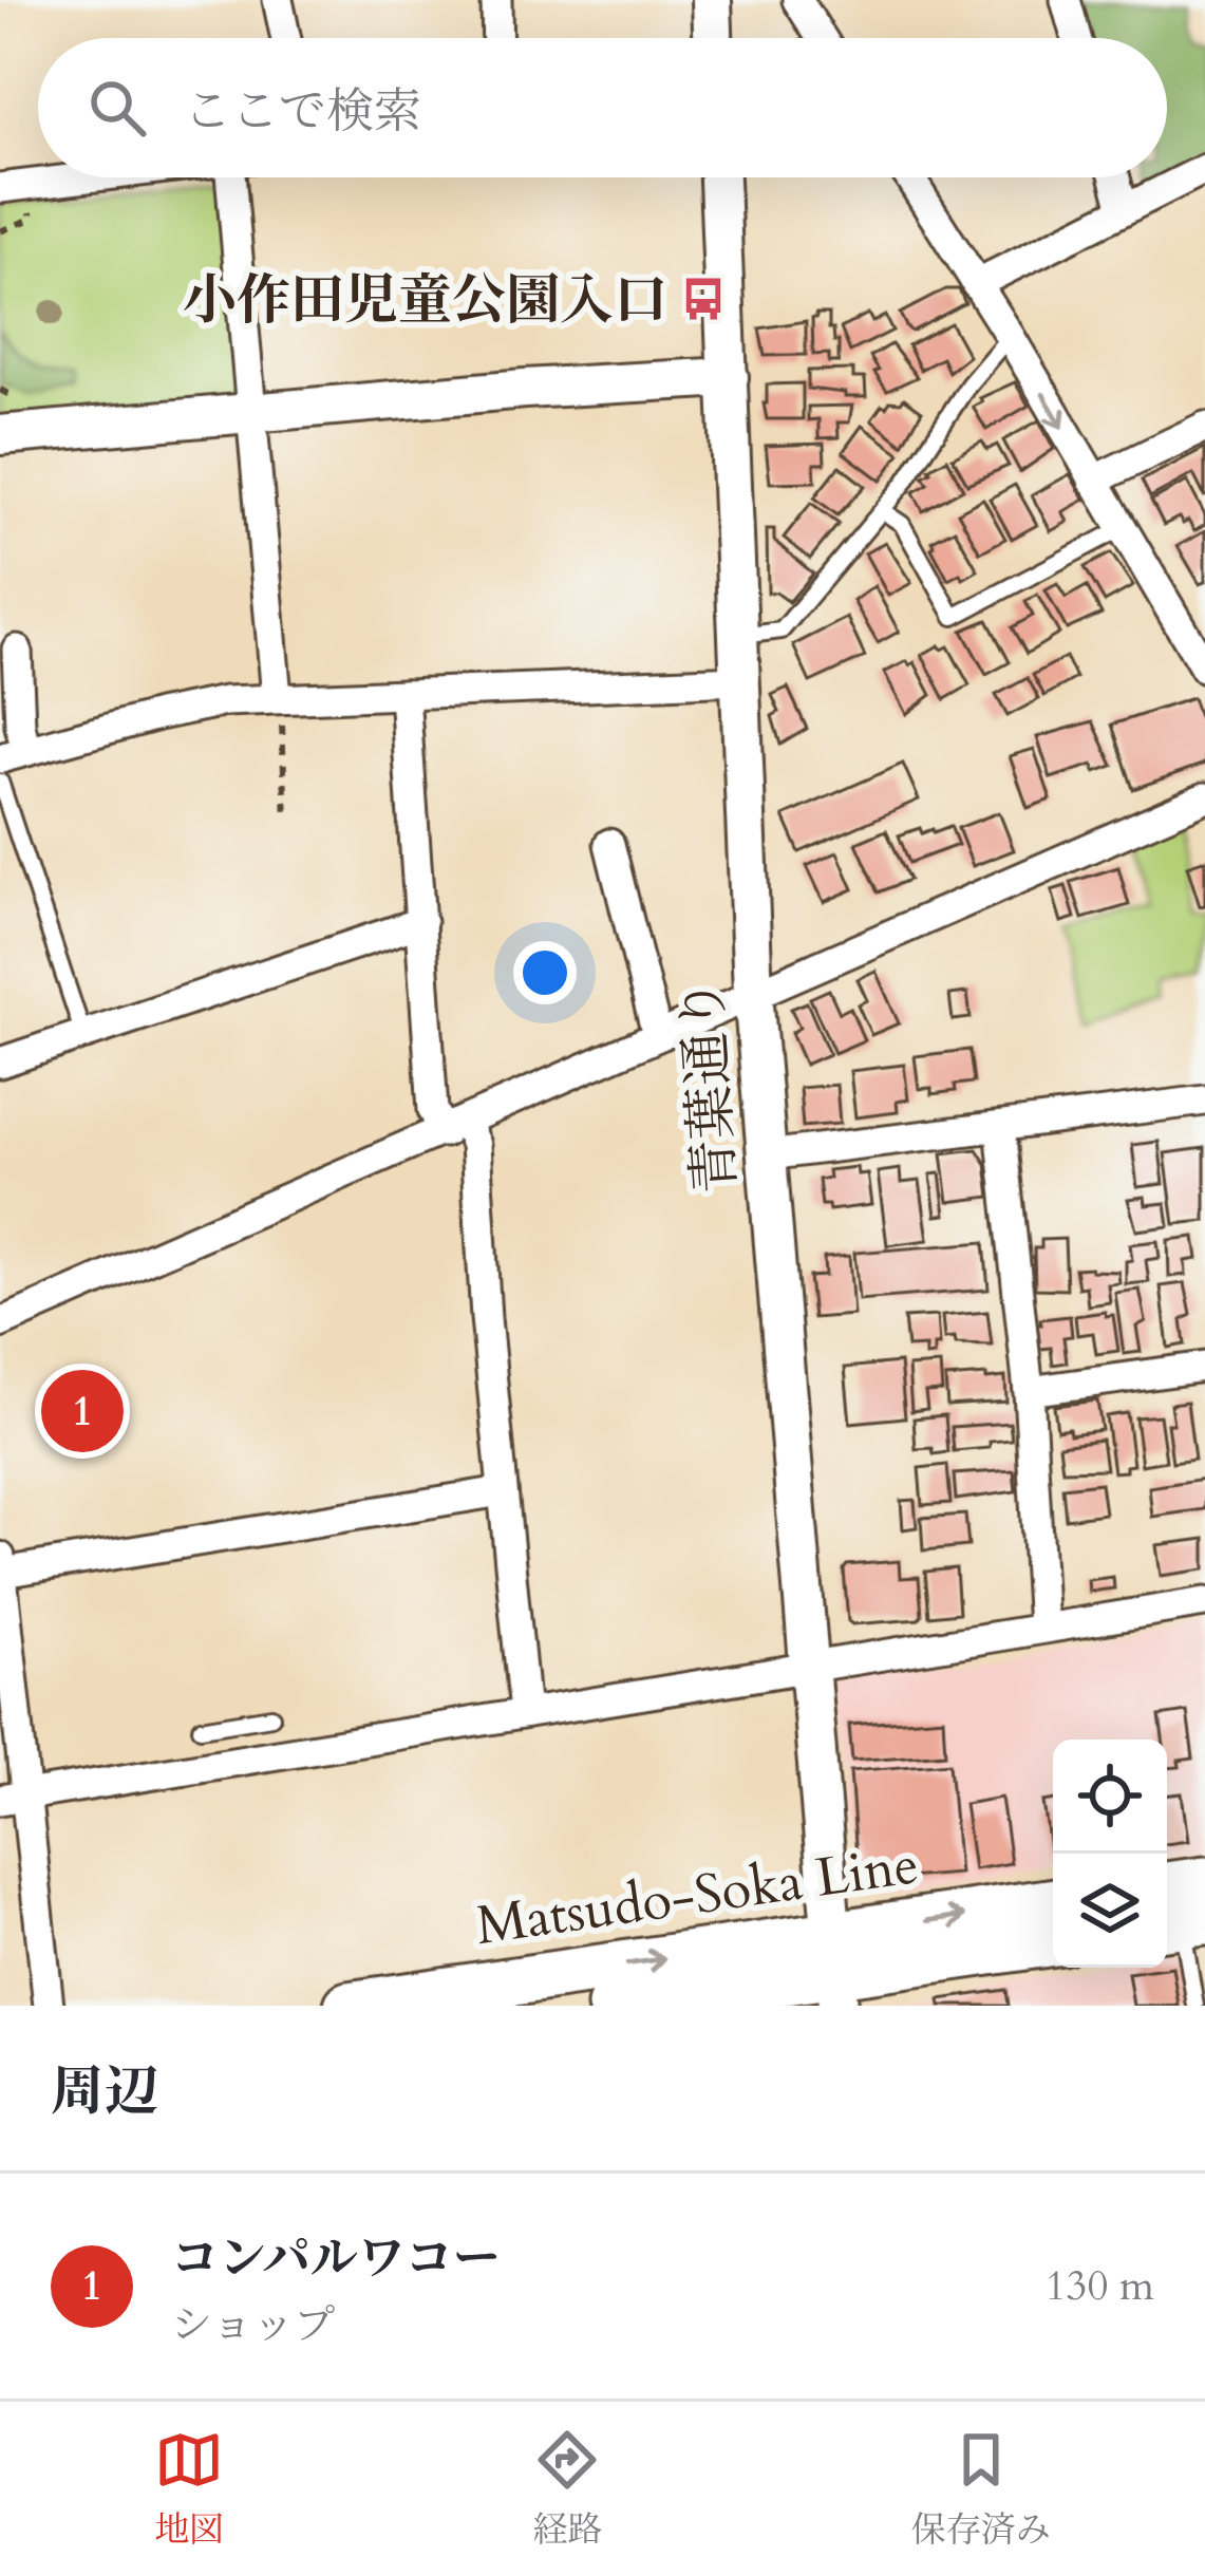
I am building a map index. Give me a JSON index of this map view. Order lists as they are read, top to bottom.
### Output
{
  "streets": {
    "main road": ["Matsudo-Soka Line"],
    "street": ["青葉通り"]
  },
  "crossings": [
    ["青葉通り", "Matsudo-Soka Line"]
  ],
  "places": {
    "bus stop": ["小作田児童公園入口"]
  },
  "page": {
    "search": "ここで検索",
    "pins": "1",
    "heading": "周辺",
    "list": [
      {
        "mark": "1",
        "name": "コンパルワコー",
        "note": "ショップ",
        "value": "130 m"
      }
    ],
    "nav": ["地図", "経路", "保存済み"]
  }
}
